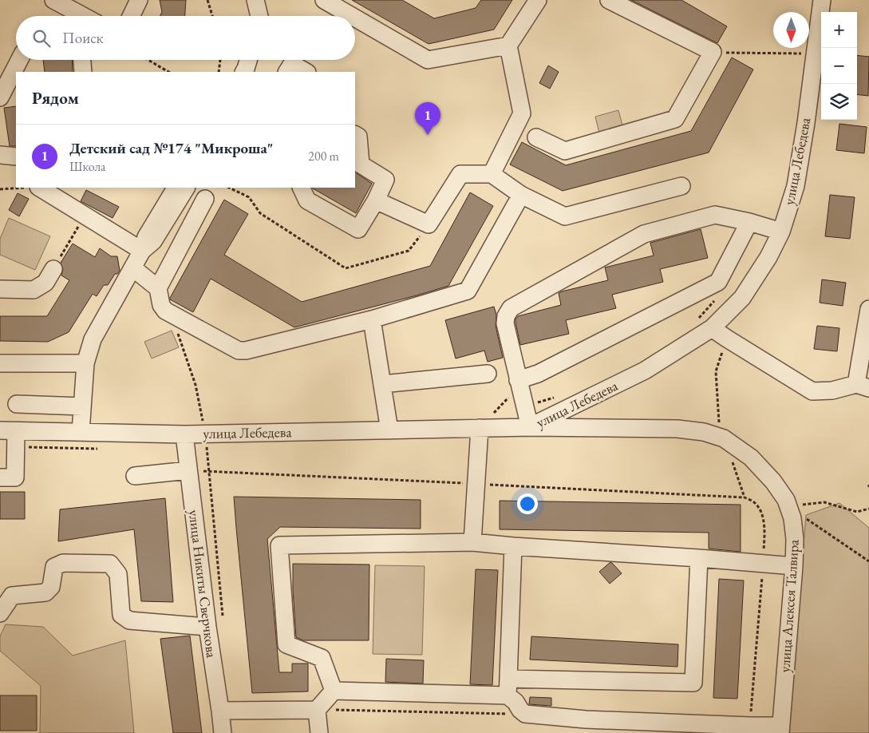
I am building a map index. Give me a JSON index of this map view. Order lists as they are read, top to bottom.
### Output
{
  "streets": {
    "street": ["улица Лебедева", "улица Никиты Сверчкова", "улица Алексея Талвира"]
  },
  "crossings": [
    ["улица Лебедева", "улица Никиты Сверчкова"],
    ["улица Лебедева", "улица Алексея Талвира"]
  ],
  "north": "bottom",
  "page": {
    "map_buttons": ["+", "−"],
    "search": "Поиск",
    "heading": "Рядом",
    "pins": "1",
    "list": [
      {
        "mark": "1",
        "name": "Детский сад №174 \"Микроша\"",
        "note": "Школа",
        "value": "200 m"
      }
    ]
  }
}
